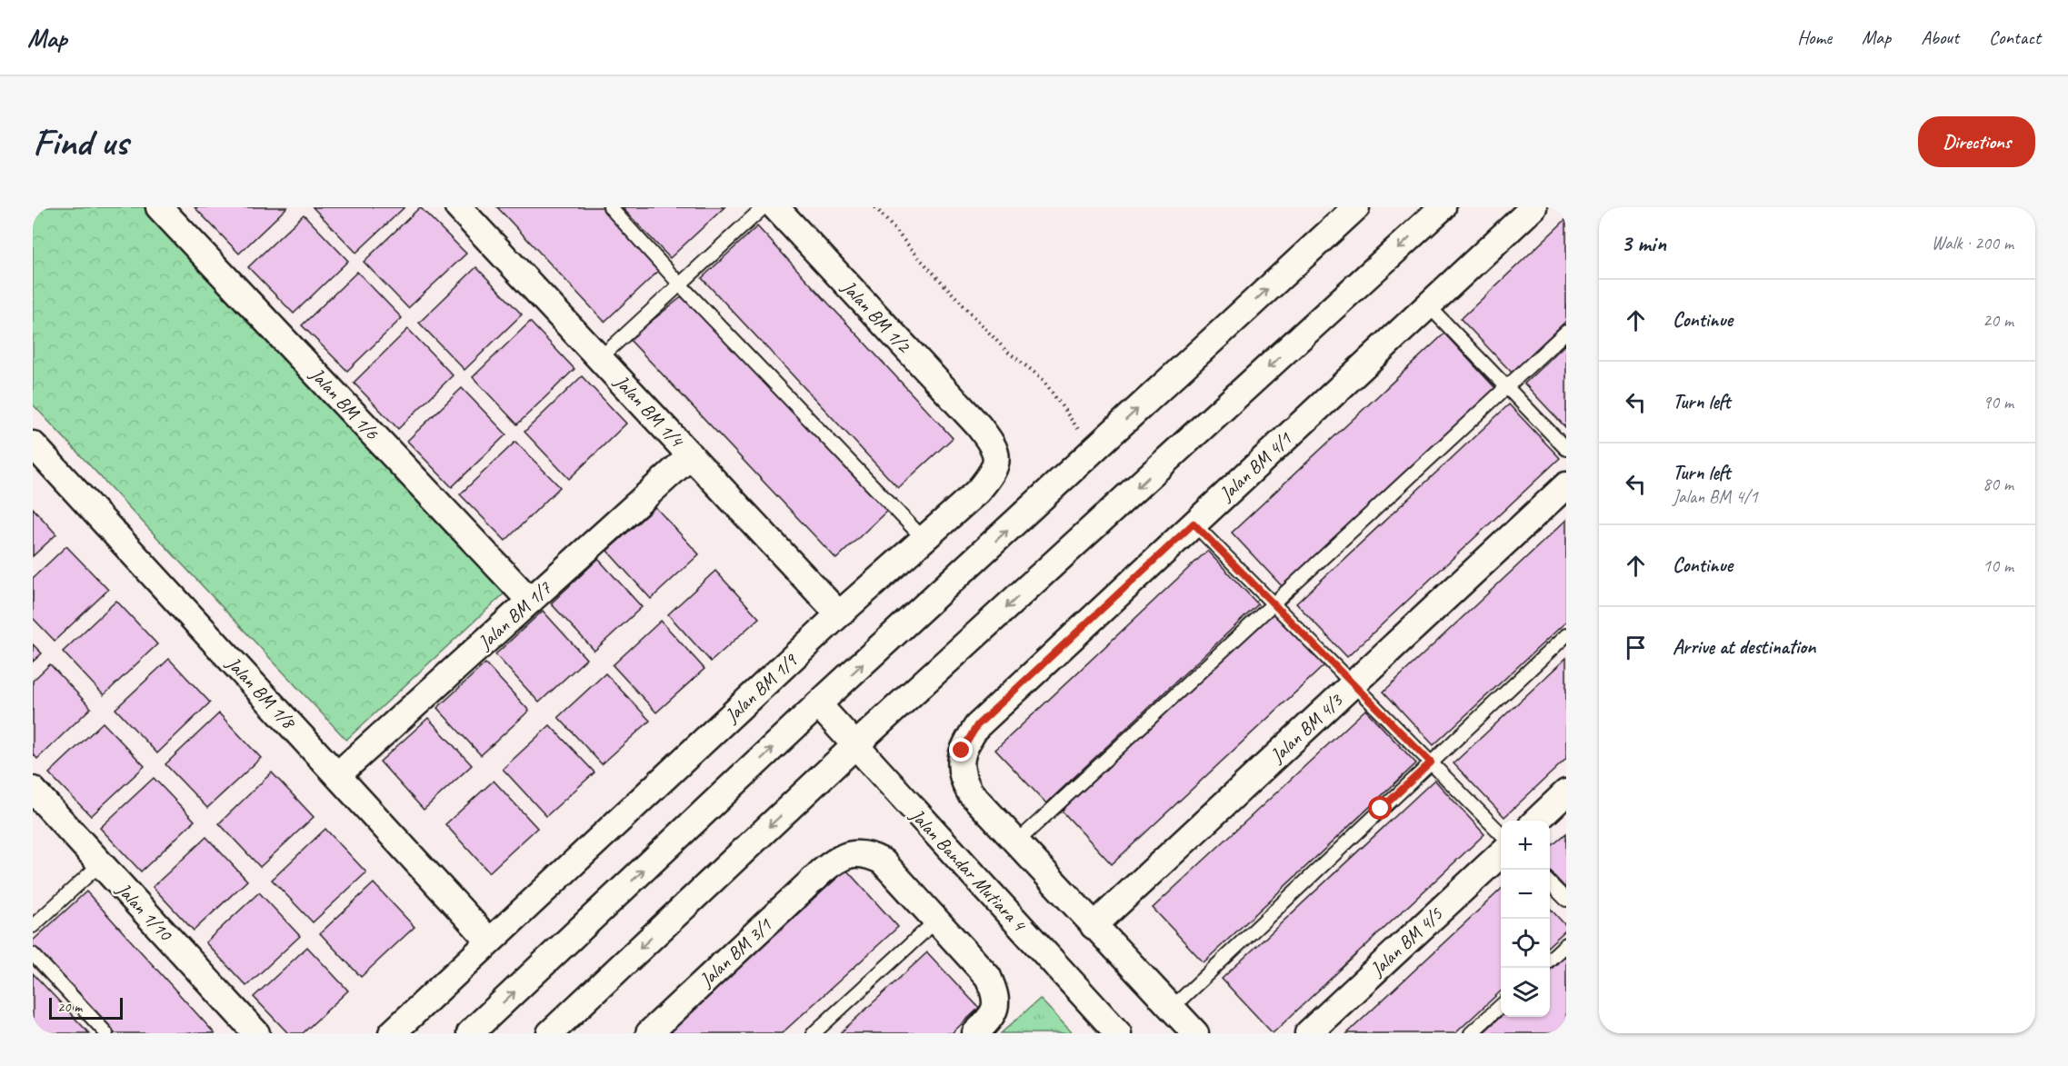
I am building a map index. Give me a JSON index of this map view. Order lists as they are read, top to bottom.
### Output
{
  "streets": {
    "street": [
      "Jalan BM 1/2",
      "Jalan BM 1/6",
      "Jalan BM 1/4",
      "Jalan BM 4/1",
      "Jalan BM 1/7",
      "Jalan BM 1/9",
      "Jalan BM 1/8",
      "Jalan BM 4/3",
      "Jalan Bandar Mutiara 4",
      "Jalan 1/10",
      "Jalan BM 4/5",
      "Jalan BM 3/1"
    ]
  },
  "crossings": [
    ["Jalan BM 1/2", "Jalan BM 1/9"],
    ["Jalan BM 1/6", "Jalan BM 1/7"],
    ["Jalan BM 1/4", "Jalan BM 1/7"],
    ["Jalan BM 1/4", "Jalan BM 1/9"],
    ["Jalan BM 4/1", "Jalan BM 4/3"],
    ["Jalan BM 1/7", "Jalan BM 1/8"],
    ["Jalan BM 1/9", "Jalan BM 1/8"]
  ],
  "scale_bar": "20 m",
  "page": {
    "header": "Map",
    "nav": [
      "Home",
      "Map",
      "About",
      "Contact"
    ],
    "buttons": "Directions",
    "title": "Find us",
    "heading": ["3 min", "Walk · 200 m"],
    "list": [
      ["Continue", "20 m"],
      ["Turn left", "90 m"],
      ["Turn left", "Jalan BM 4/1", "80 m"],
      ["Continue", "10 m"],
      "Arrive at destination"
    ],
    "map_buttons": ["+", "−"],
    "scale": "20 m"
  }
}
